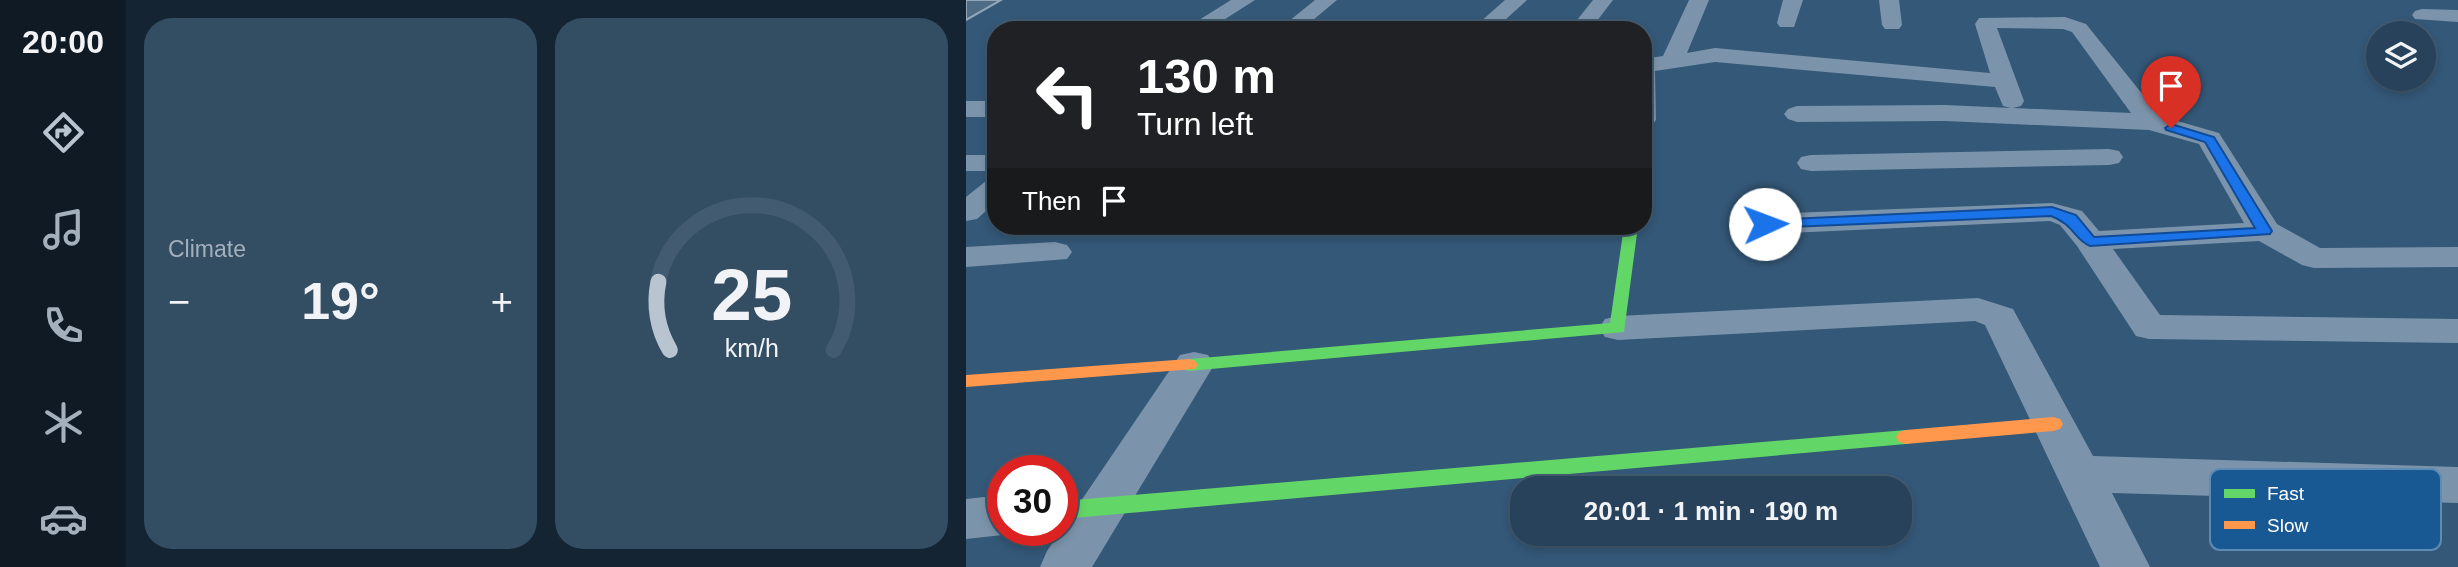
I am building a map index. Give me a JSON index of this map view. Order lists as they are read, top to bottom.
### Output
{
  "legend": ["Fast", "Slow"],
  "page": {
    "tabs": "20:00",
    "tile": "Climate",
    "turn": ["130 m", "Turn left"],
    "then": "Then",
    "heat": ["−", "19°", "+"],
    "limit": "30",
    "trip": "20:01 · 1 min · 190 m",
    "gauge": ["25", "km/h"]
  }
}
